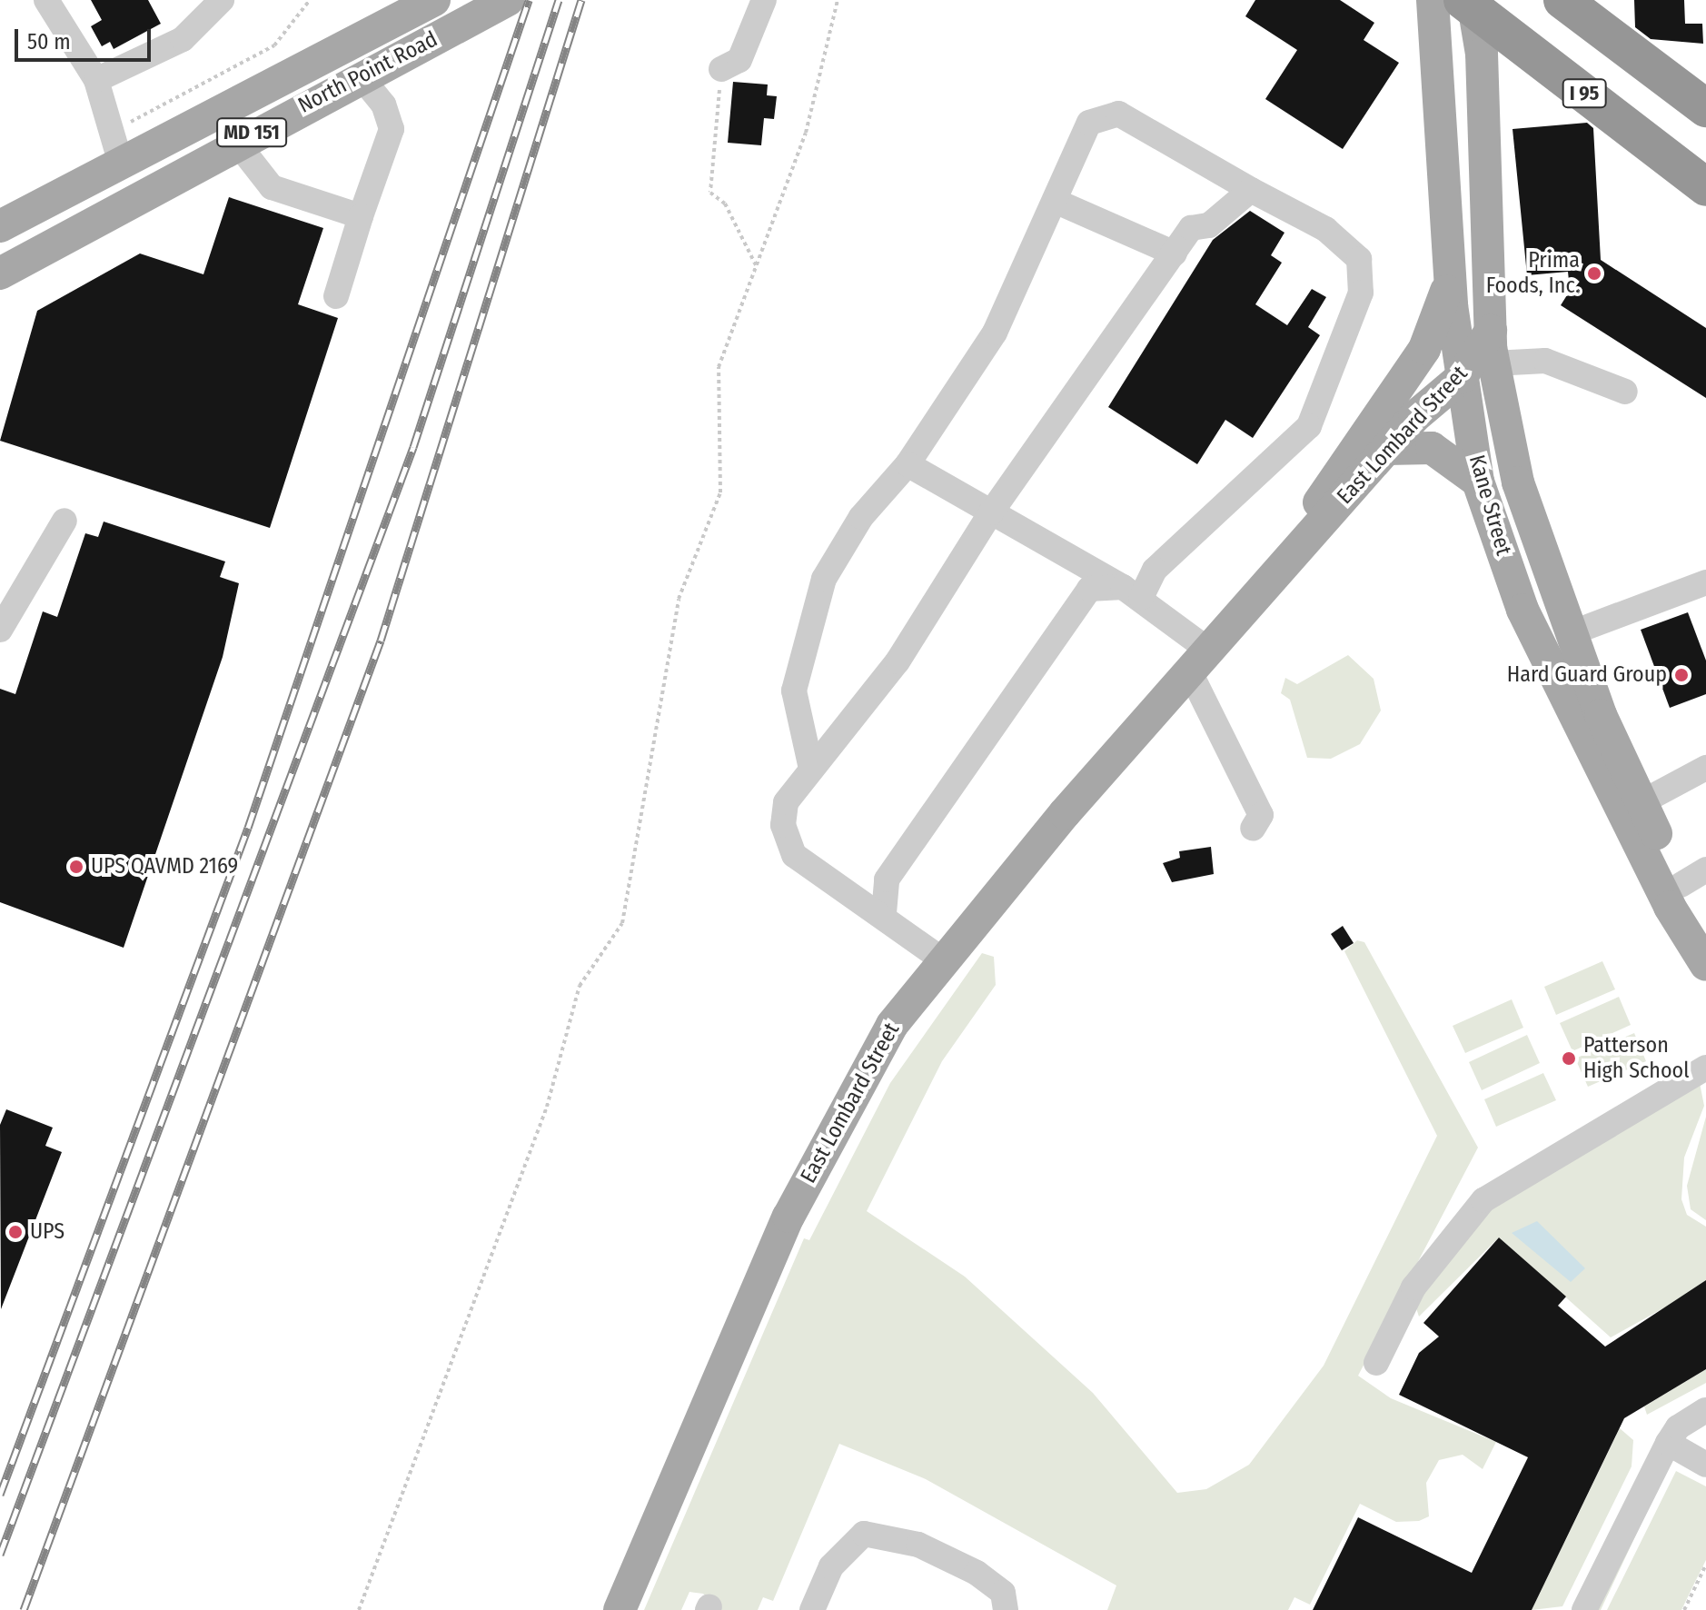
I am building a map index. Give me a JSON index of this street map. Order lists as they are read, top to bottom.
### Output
{
  "streets": {
    "highway": ["I 95"],
    "main road": [
      "North Point Road",
      "MD 151",
      "East Lombard Street",
      "Kane Street"
    ]
  },
  "crossings": [
    ["East Lombard Street", "Kane Street"]
  ],
  "places": [
    "Prima Foods, Inc.",
    "Hard Guard Group",
    "UPS QAVMD 2169",
    "Patterson High School",
    "UPS"
  ],
  "scale_bar": "50 m"
}
